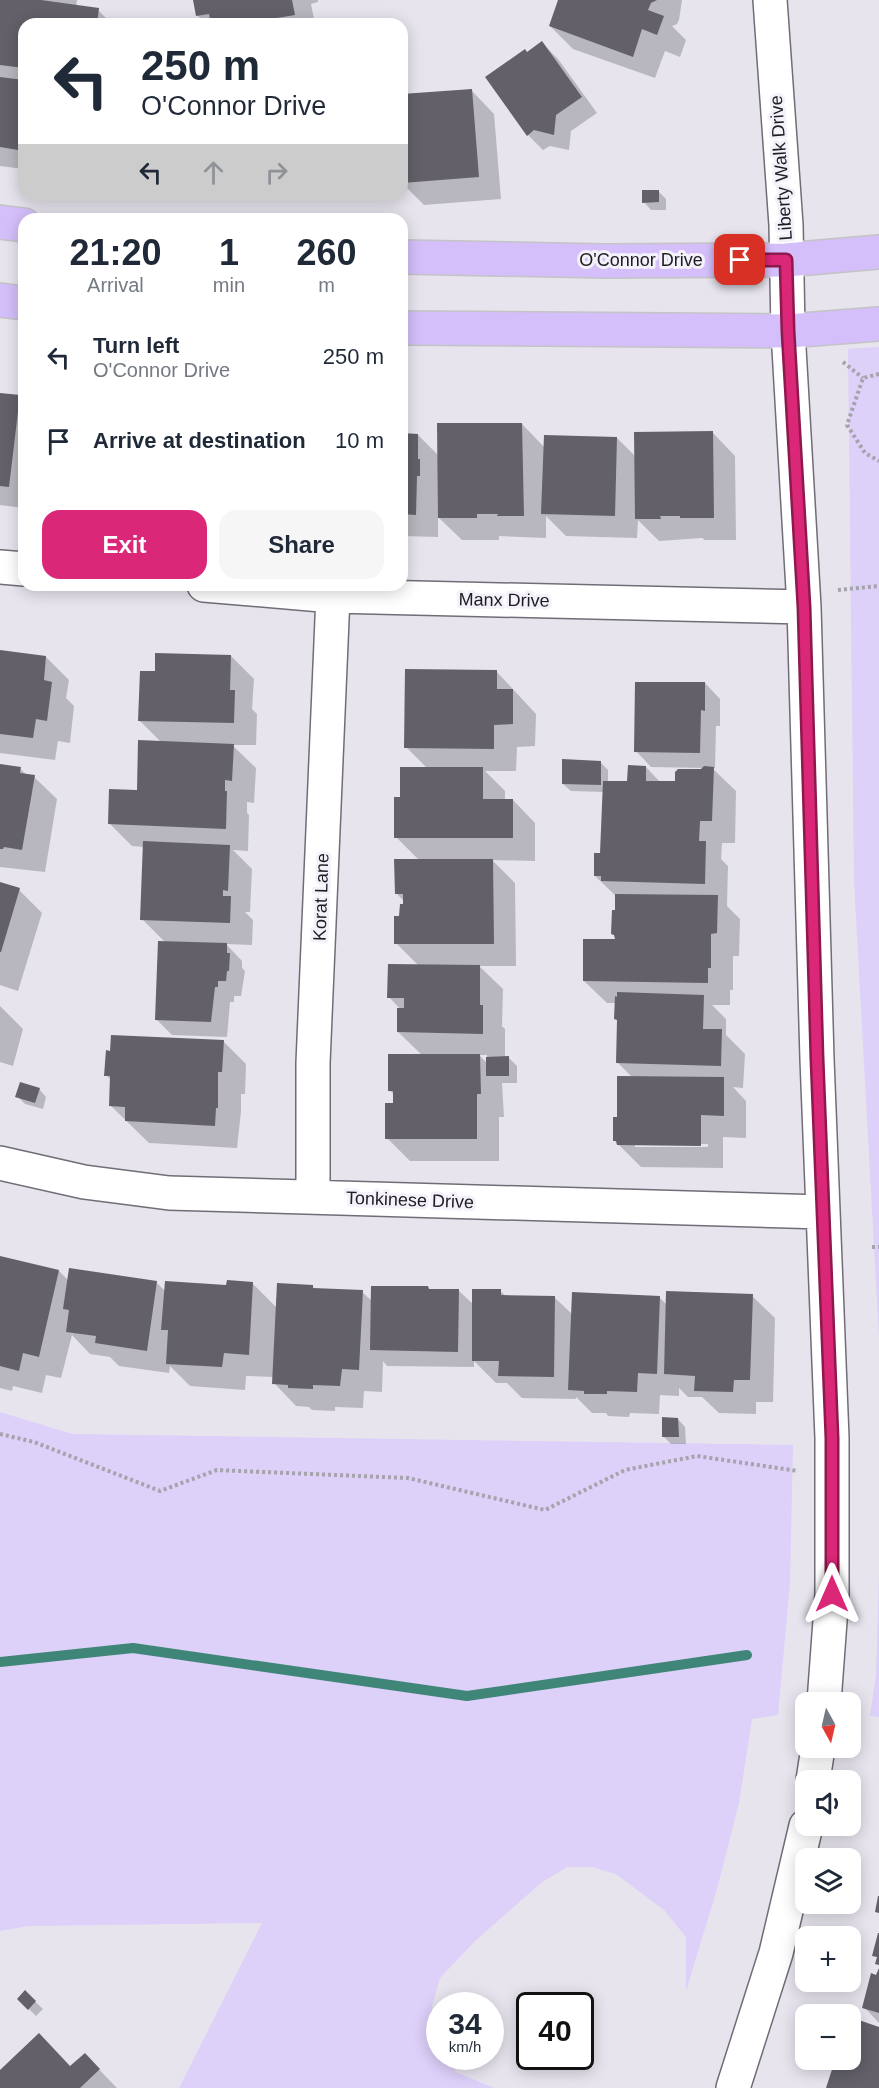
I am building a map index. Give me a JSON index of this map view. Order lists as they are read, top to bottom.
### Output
{
  "streets": {
    "main road": ["O'Connor Drive"],
    "street": [
      "Liberty Walk Drive",
      "Manx Drive",
      "Korat Lane",
      "Tonkinese Drive"
    ]
  },
  "crossings": [
    ["Liberty Walk Drive", "O'Connor Drive"],
    ["Liberty Walk Drive", "Manx Drive"],
    ["Liberty Walk Drive", "Tonkinese Drive"],
    ["Manx Drive", "Korat Lane"],
    ["Korat Lane", "Tonkinese Drive"]
  ],
  "north": "bottom",
  "page": {
    "turn": ["250 m", "O'Connor Drive"],
    "eta": [
      "21:20",
      "Arrival",
      "1",
      "min",
      "260",
      "m"
    ],
    "list": [
      {
        "name": "Turn left",
        "note": "O'Connor Drive",
        "value": "250 m"
      },
      {
        "name": "Arrive at destination",
        "value": "10 m"
      }
    ],
    "buttons": ["Exit", "Share"],
    "map_buttons": ["+", "−"],
    "speed": "34 km/h",
    "limit": "40"
  }
}
